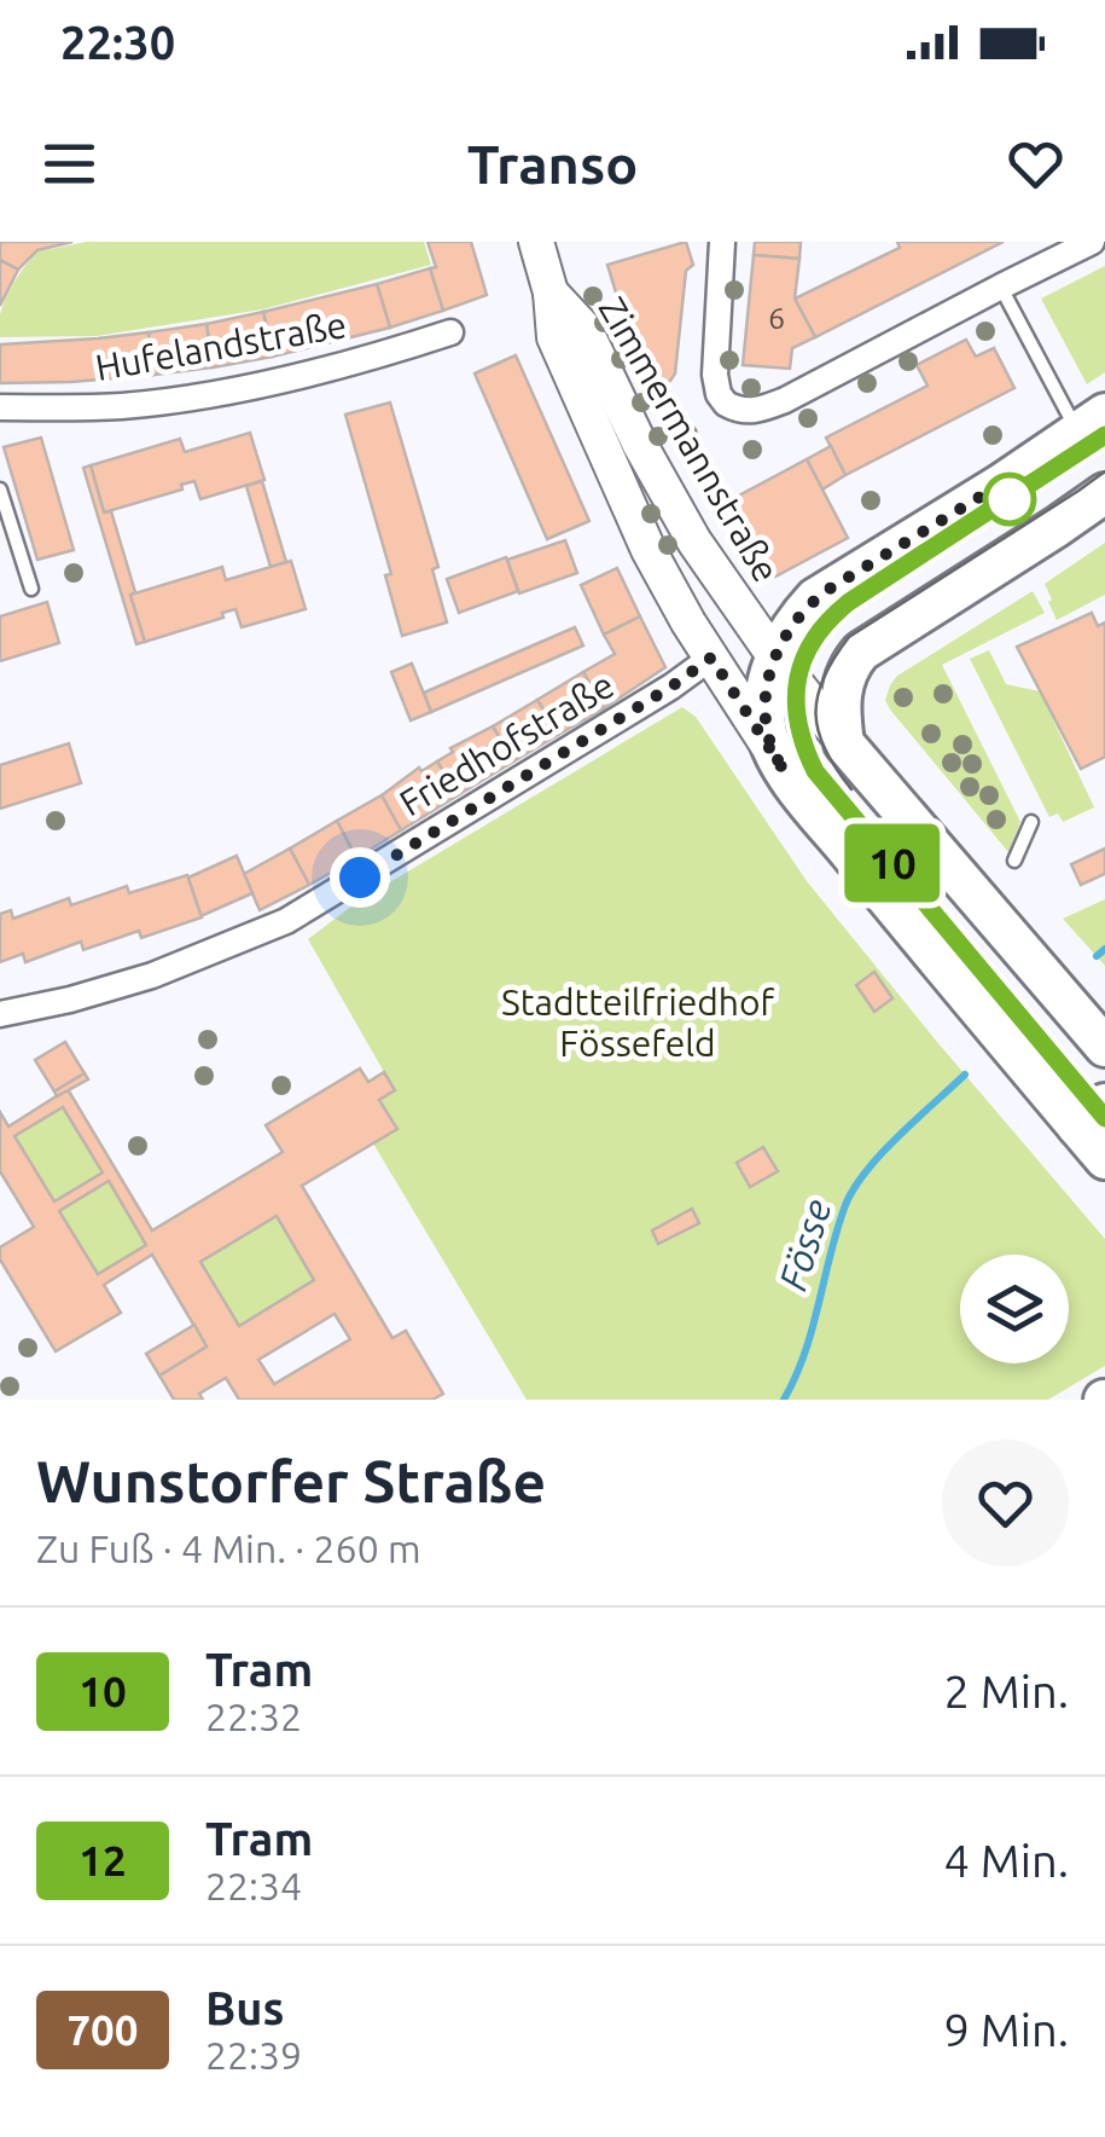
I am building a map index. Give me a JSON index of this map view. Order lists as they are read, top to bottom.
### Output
{
  "streets": {
    "main road": ["Zimmermannstraße"],
    "street": ["Hufelandstraße", "Friedhofstraße"]
  },
  "crossings": [
    ["Zimmermannstraße", "Friedhofstraße"]
  ],
  "water": ["Fösse"],
  "parks": ["Stadtteilfriedhof Fössefeld"],
  "lines": ["tram line 10"],
  "house_numbers": ["6"],
  "page": {
    "status": "22:30",
    "header": "Transo",
    "on_map": "10",
    "heading": ["Wunstorfer Straße", "Zu Fuß · 4 Min. · 260 m"],
    "list": [
      {
        "mark": "10",
        "name": "Tram",
        "note": "22:32",
        "value": "2 Min."
      },
      {
        "mark": "12",
        "name": "Tram",
        "note": "22:34",
        "value": "4 Min."
      },
      {
        "mark": "700",
        "name": "Bus",
        "note": "22:39",
        "value": "9 Min."
      }
    ]
  }
}
